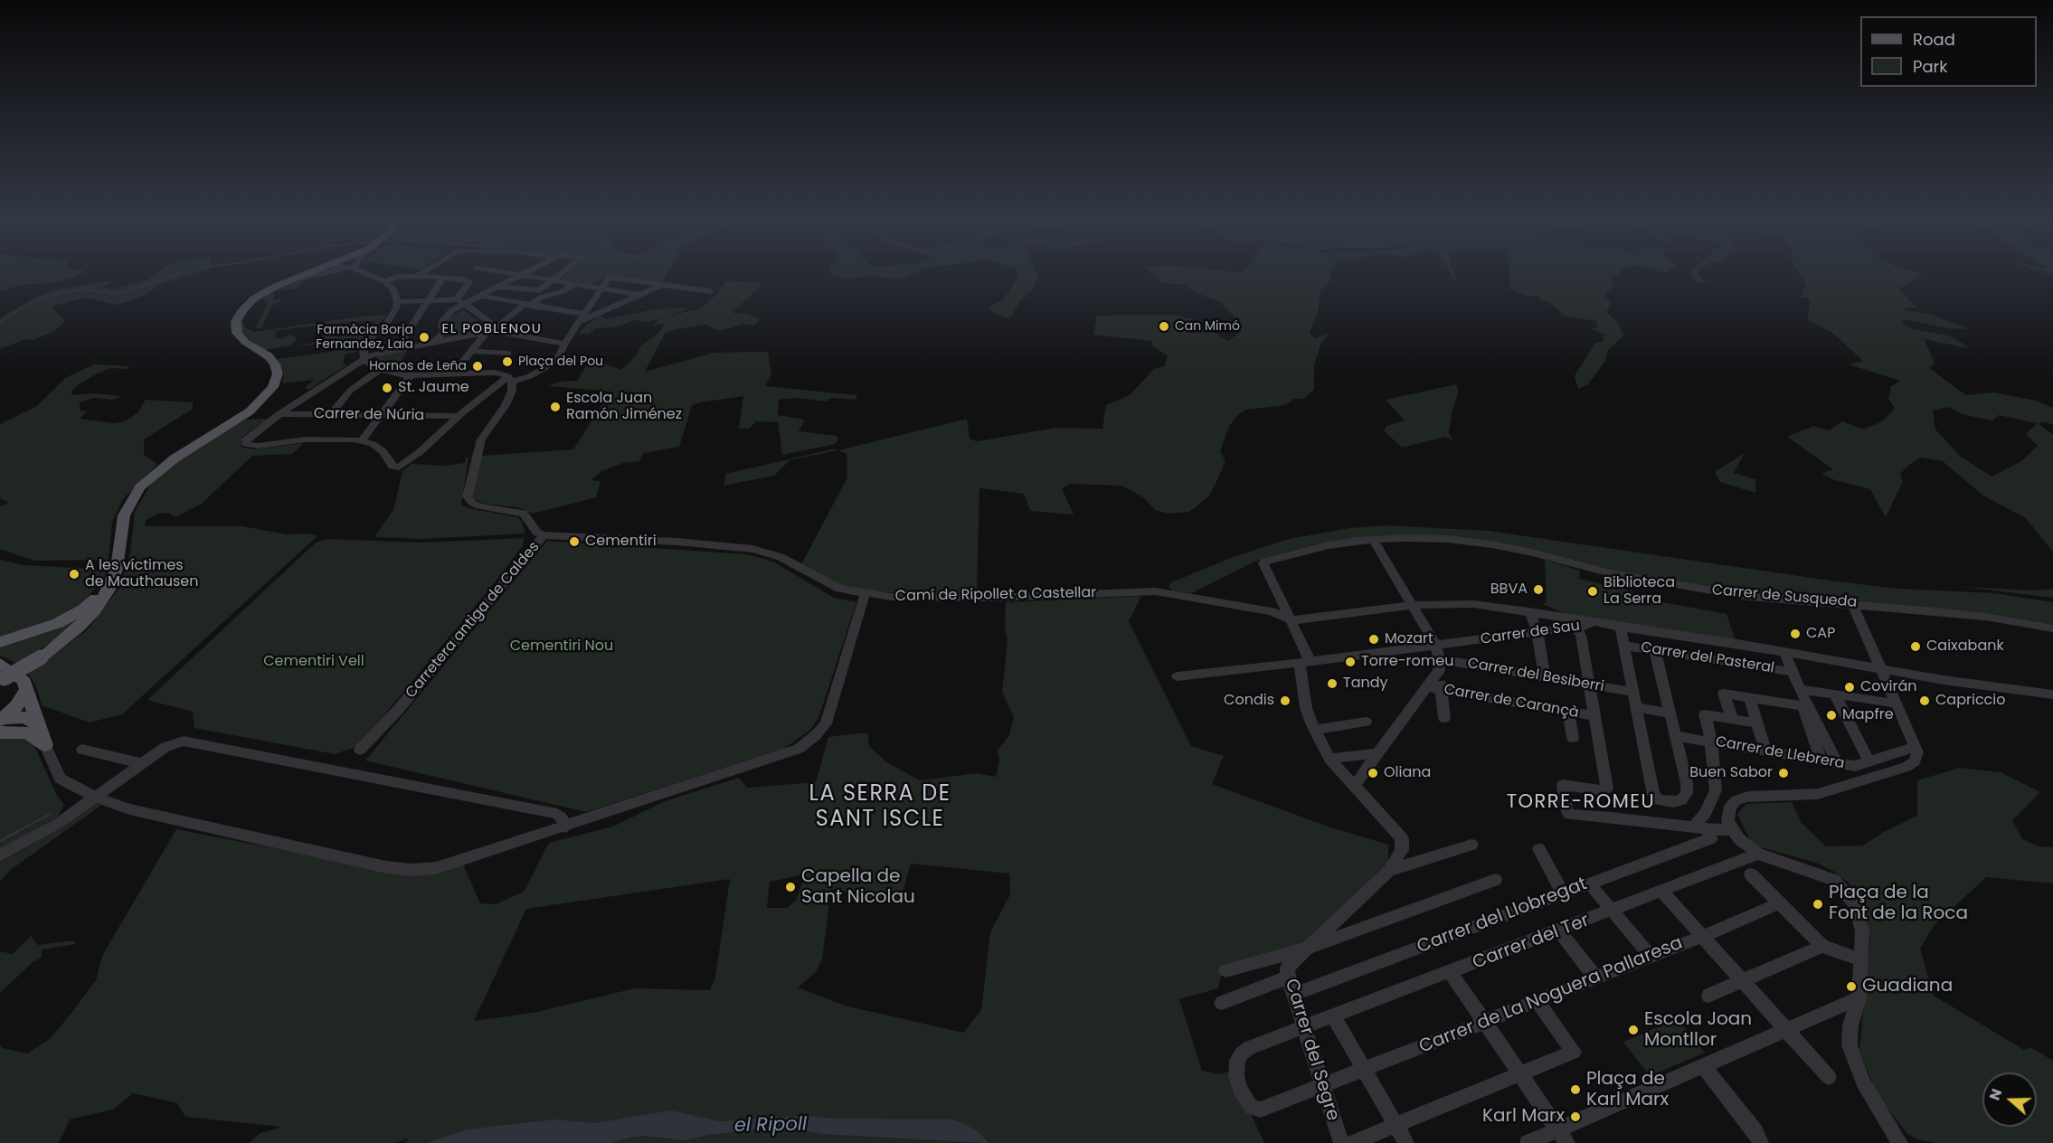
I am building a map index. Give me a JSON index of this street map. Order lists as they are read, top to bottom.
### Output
{
  "streets": {
    "street": [
      "Carrer de Núria",
      "Camí de Ripollet a Castellar",
      "Carrer de Susqueda",
      "Carretera antiga de Caldes",
      "Carrer de Sau",
      "Carrer del Pasteral",
      "Carrer del Besiberri",
      "Carrer de Carançà",
      "Carrer de Llebrera",
      "Carrer del Llobregat",
      "Carrer del Ter",
      "Carrer de La Noguera Pallaresa",
      "Carrer del Segre"
    ]
  },
  "crossings": [
    ["Camí de Ripollet a Castellar", "Carrer de Susqueda"],
    ["Camí de Ripollet a Castellar", "Carretera antiga de Caldes"],
    ["Carrer del Llobregat", "Carrer del Segre"],
    ["Carrer del Ter", "Carrer de La Noguera Pallaresa"],
    ["Carrer del Ter", "Carrer del Segre"],
    ["Carrer de La Noguera Pallaresa", "Carrer del Segre"]
  ],
  "districts": ["EL POBLENOU", "LA SERRA DE SANT ISCLE", "TORRE-ROMEU"],
  "water": ["el Ripoll"],
  "parks": ["Cementiri Nou", "Cementiri Vell"],
  "places": [
    "Can Mimó",
    "Farmàcia Borja Fernandez, Laia",
    "Plaça del Pou",
    "Hornos de Leña",
    "St. Jaume",
    "Escola Juan Ramón Jiménez",
    "Cementiri",
    "A les víctimes de Mauthausen",
    "BBVA",
    "Biblioteca La Serra",
    "CAP",
    "Mozart",
    "Caixabank",
    "Torre-romeu",
    "Tandy",
    "Covirán",
    "Condis",
    "Capriccio",
    "Mapfre",
    "Oliana",
    "Buen Sabor",
    "Capella de Sant Nicolau",
    "Plaça de la Font de la Roca",
    "Guadiana",
    "Escola Joan Montllor",
    "Plaça de Karl Marx",
    "Karl Marx"
  ],
  "legend": ["Road", "Park"],
  "north": "left"
}
